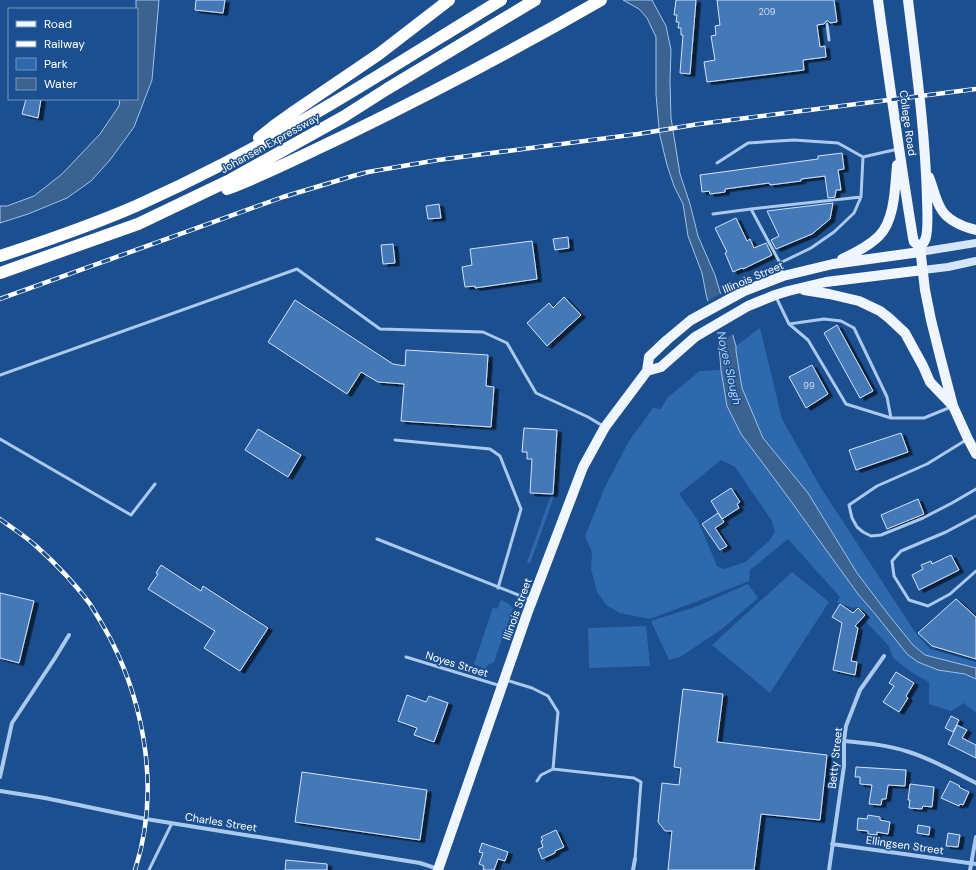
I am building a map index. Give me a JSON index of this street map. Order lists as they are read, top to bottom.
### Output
{
  "streets": {
    "highway": ["Johansen Expressway"],
    "main road": ["College Road", "Illinois Street"],
    "street": ["Betty Street", "Charles Street", "Ellingsen Street"],
    "lane": ["Noyes Street"]
  },
  "crossings": [
    ["College Road", "Illinois Street"],
    ["Illinois Street", "Noyes Street"],
    ["Illinois Street", "Charles Street"],
    ["Betty Street", "Ellingsen Street"]
  ],
  "water": ["Noyes Slough"],
  "house_numbers": ["209", "99"],
  "legend": [
    "Road",
    "Railway",
    "Park",
    "Water"
  ]
}
